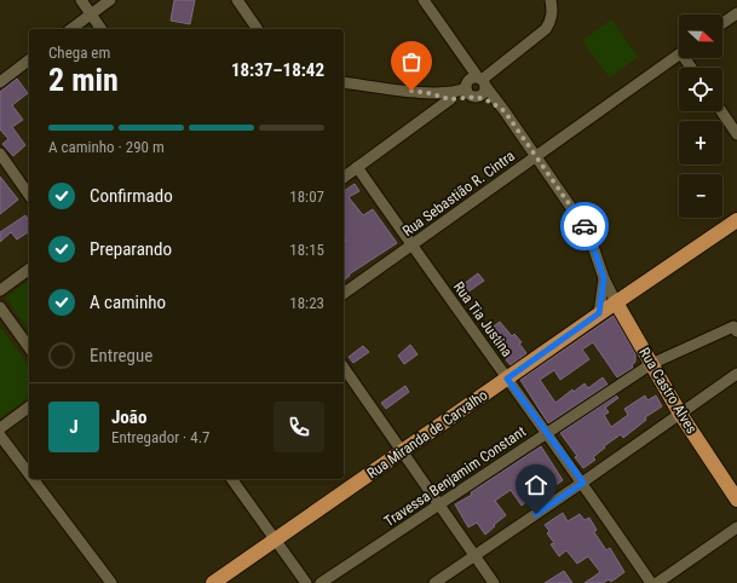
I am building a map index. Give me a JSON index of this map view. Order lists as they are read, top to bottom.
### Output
{
  "streets": {
    "main road": ["Rua Castro Alves", "Rua Miranda de Carvalho"],
    "street": ["Rua Sebastião R. Cintra", "Rua Tia Justina", "Travessa Benjamim Constant"]
  },
  "crossings": [
    ["Rua Sebastião R. Cintra", "Rua Tia Justina"],
    ["Rua Sebastião R. Cintra", "Rua Castro Alves"],
    ["Rua Tia Justina", "Rua Miranda de Carvalho"],
    ["Rua Tia Justina", "Travessa Benjamim Constant"],
    ["Rua Castro Alves", "Rua Miranda de Carvalho"],
    ["Rua Castro Alves", "Travessa Benjamim Constant"]
  ],
  "north": "right",
  "page": {
    "map_buttons": ["+", "−"],
    "heading": ["2 min", "Chega em", "18:37–18:42"],
    "panel": ["João", "Entregador · 4.7"],
    "bar": "A caminho · 290 m",
    "list": [
      ["Confirmado", "18:07"],
      ["Preparando", "18:15"],
      ["A caminho", "18:23"],
      "Entregue"
    ],
    "round": "J"
  }
}
